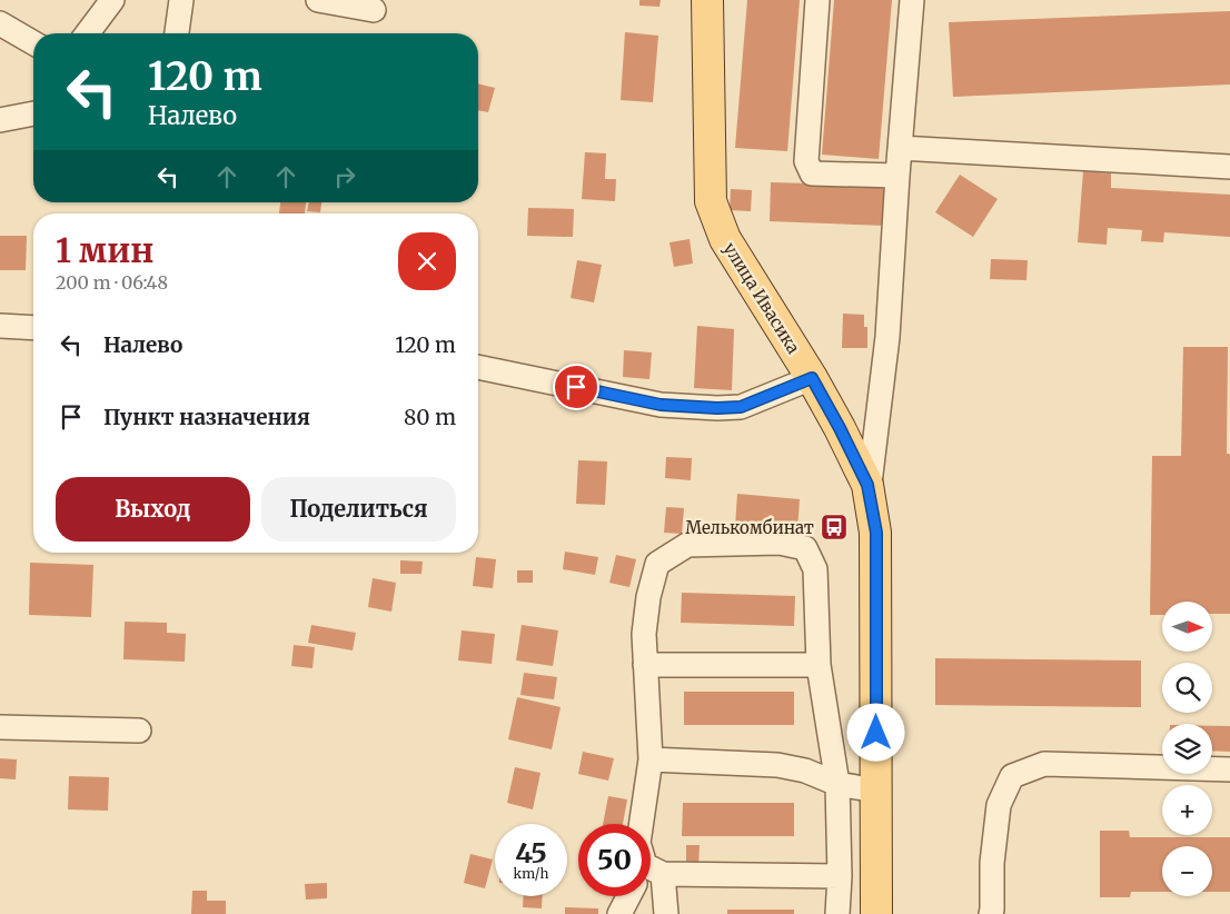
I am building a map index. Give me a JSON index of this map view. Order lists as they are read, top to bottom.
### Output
{
  "streets": {
    "main road": ["улица Ивасика"]
  },
  "places": {
    "bus stop": ["Мелькомбинат"]
  },
  "north": "right",
  "page": {
    "turn": ["120 m", "Налево"],
    "heading": ["1 мин", "200 m · 06:48"],
    "list": [
      {
        "name": "Налево",
        "value": "120 m"
      },
      {
        "name": "Пункт назначения",
        "value": "80 m"
      }
    ],
    "buttons": ["Выход", "Поделиться"],
    "map_buttons": ["+", "−"],
    "speed": "45 km/h",
    "limit": "50"
  }
}
